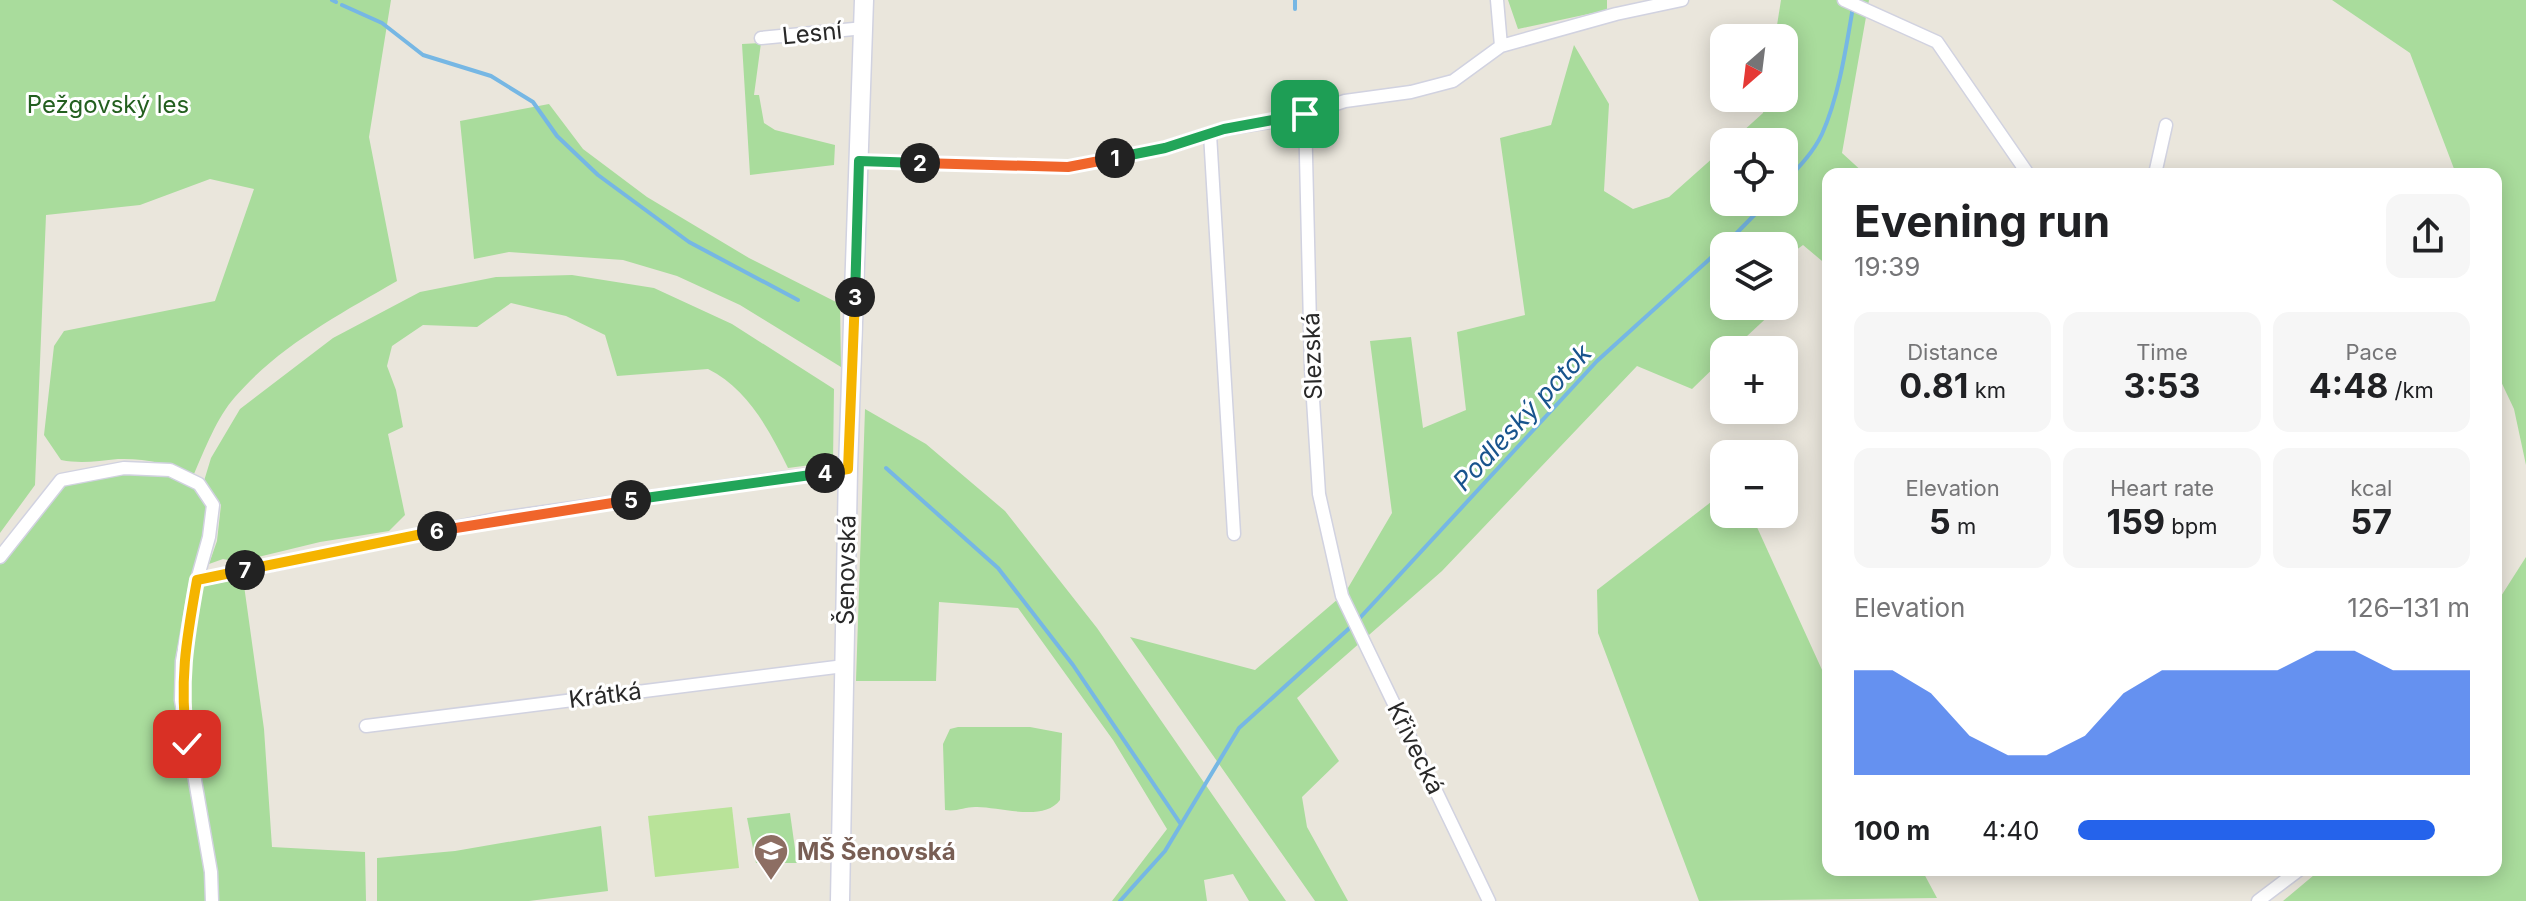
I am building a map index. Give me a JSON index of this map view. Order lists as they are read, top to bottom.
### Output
{
  "streets": {
    "main road": ["Šenovská"],
    "street": [
      "Lesní",
      "Slezská",
      "Krátká",
      "Křivecká"
    ]
  },
  "crossings": [
    ["Lesní", "Šenovská"],
    ["Slezská", "Křivecká"],
    ["Šenovská", "Krátká"]
  ],
  "water": ["Podleský potok"],
  "parks": ["Pežgovský les"],
  "places": {
    "school or university": ["MŠ Šenovská"]
  },
  "north": "bottom left",
  "page": {
    "map_buttons": ["+", "−"],
    "pins": [
      "1",
      "2",
      "3",
      "4",
      "5",
      "6",
      "7"
    ],
    "heading": ["Evening run", "19:39"],
    "stats": [
      ["Distance", "0.81 km"],
      ["Time", "3:53"],
      ["Pace", "4:48 /km"],
      ["Elevation", "5 m"],
      ["Heart rate", "159 bpm"],
      ["kcal", "57"]
    ],
    "chart": ["Elevation", "126–131 m"],
    "list": [
      {
        "name": "100 m",
        "note": "4:40"
      }
    ]
  }
}
